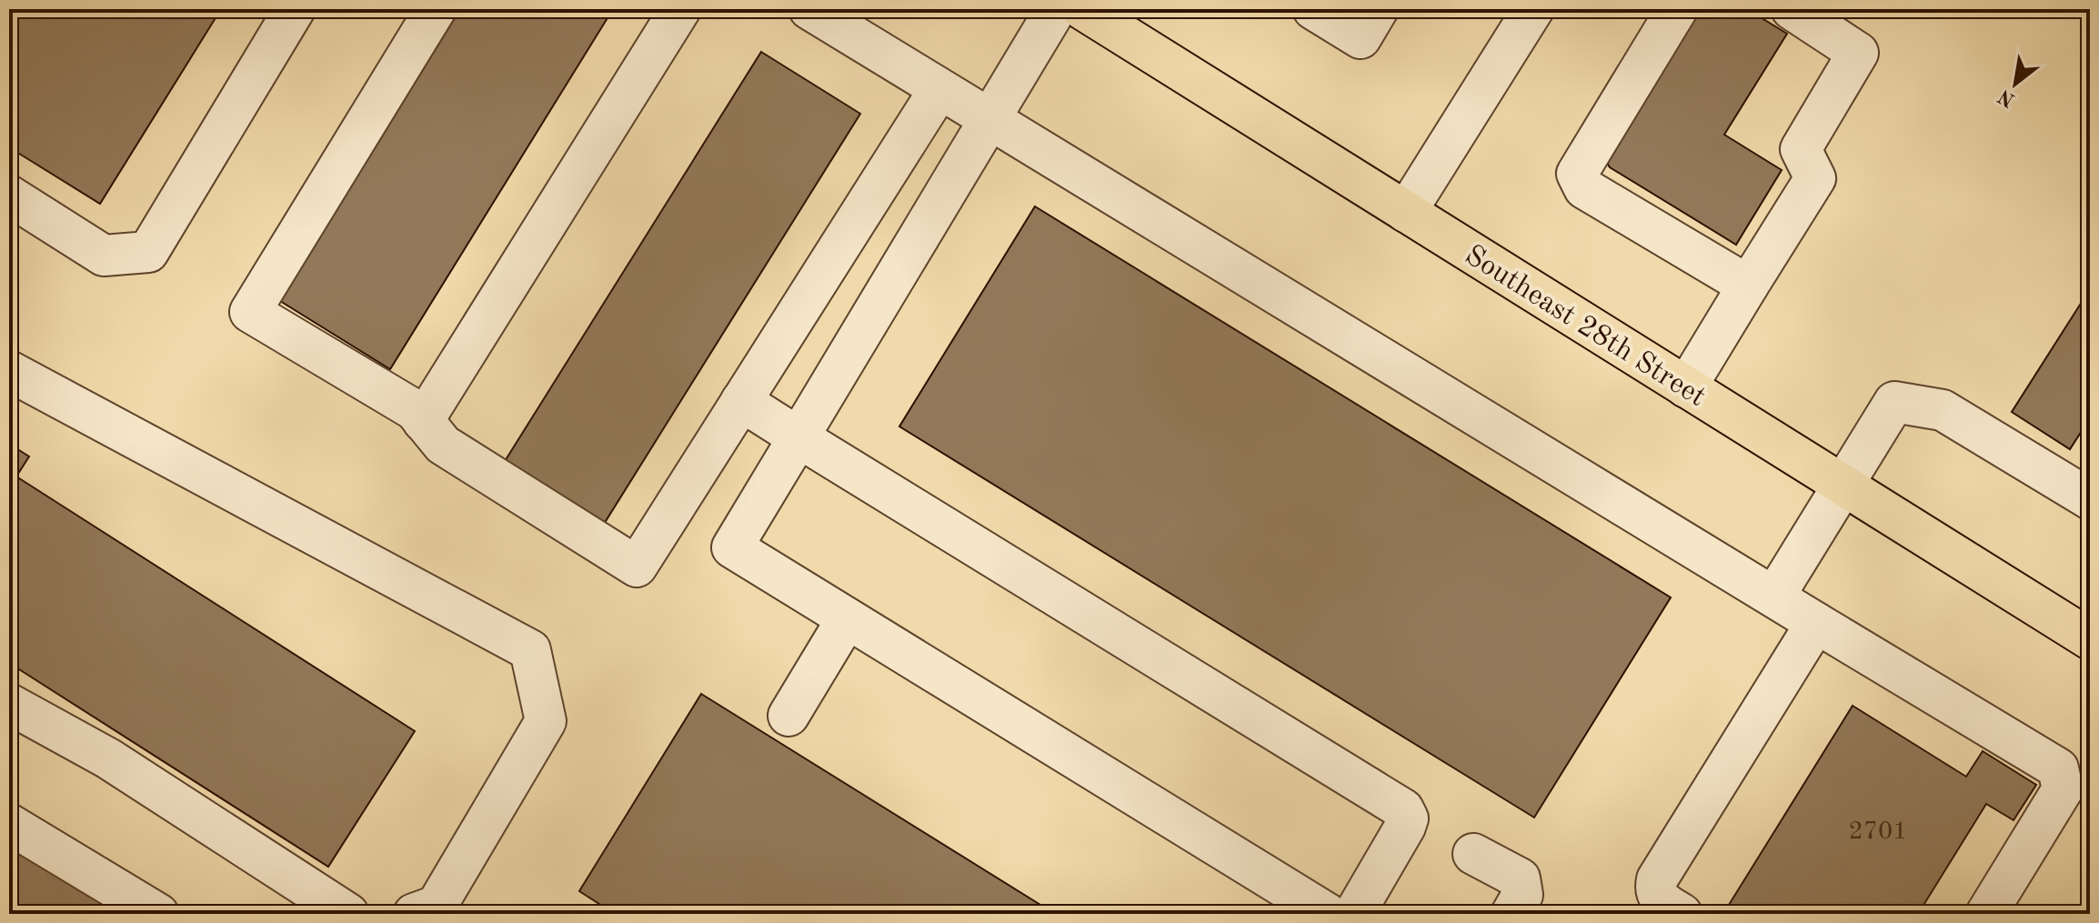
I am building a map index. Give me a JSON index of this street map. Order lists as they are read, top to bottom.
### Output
{
  "streets": {
    "main road": ["Southeast 28th Street"]
  },
  "house_numbers": ["2701"],
  "north": "bottom left"
}
